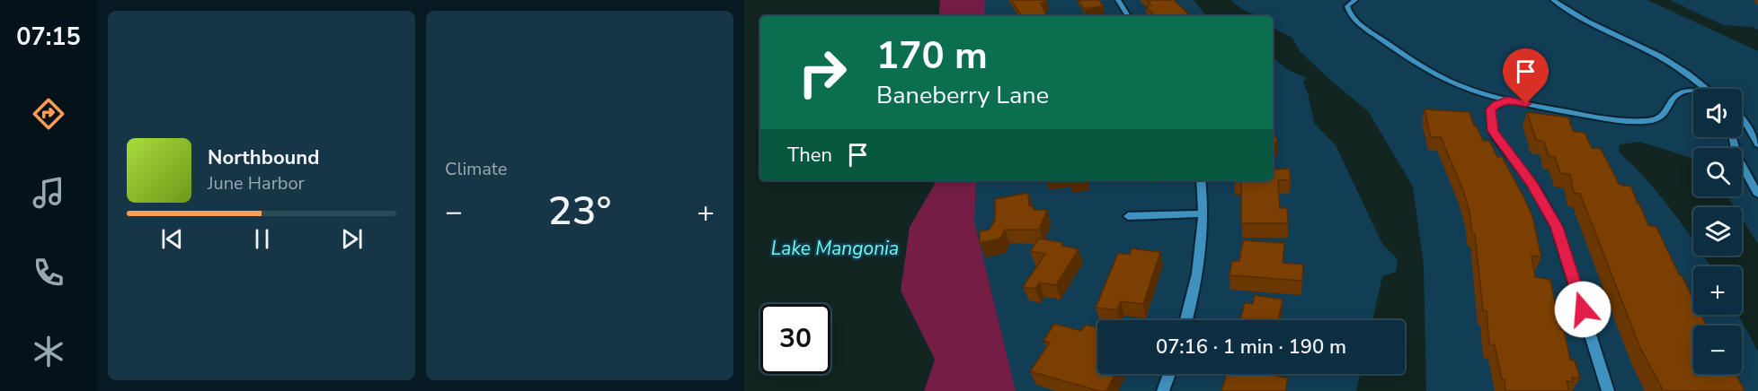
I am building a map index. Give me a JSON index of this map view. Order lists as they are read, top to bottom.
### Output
{
  "water": ["Lake Mangonia"],
  "page": {
    "tabs": "07:15",
    "tile": "Climate",
    "turn": ["170 m", "Baneberry Lane"],
    "map_buttons": ["+", "−"],
    "then": "Then",
    "song": ["Northbound", "June Harbor"],
    "heat": ["−", "23°", "+"],
    "limit": "30",
    "trip": "07:16 · 1 min · 190 m"
  }
}
